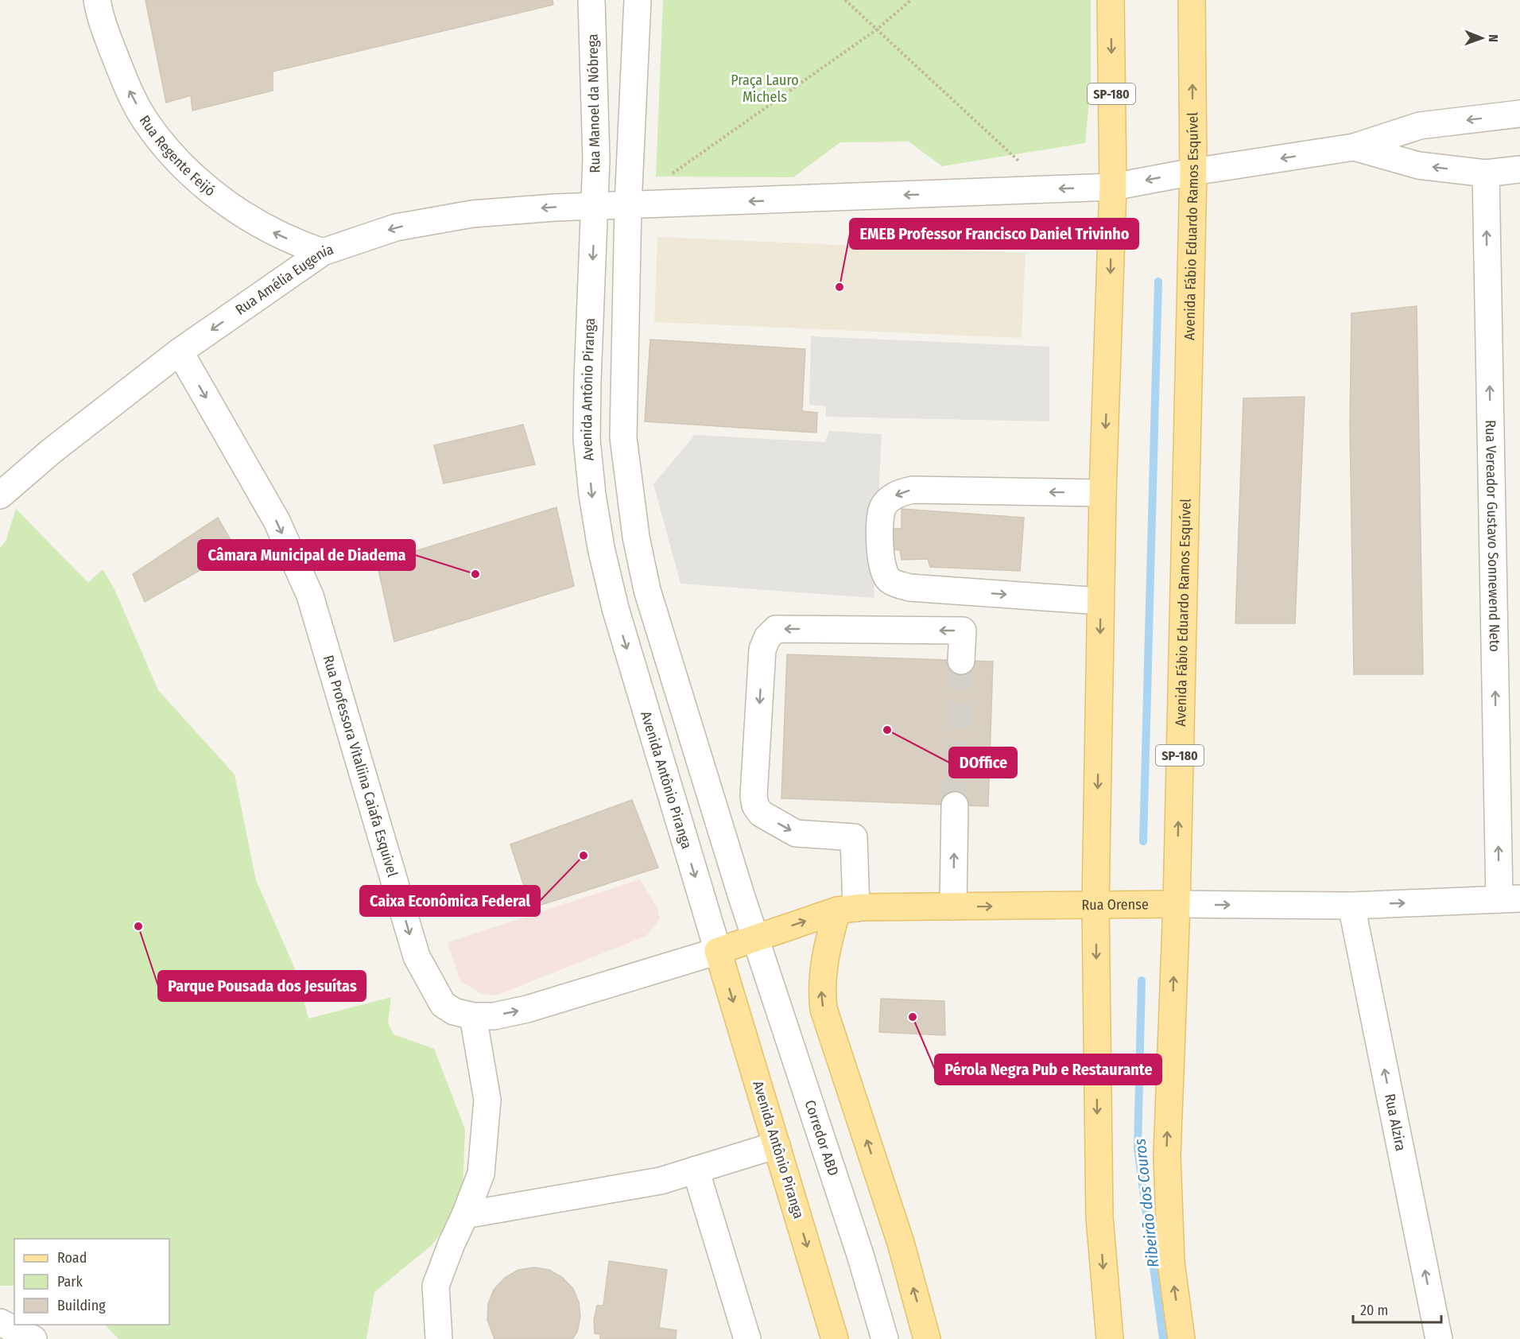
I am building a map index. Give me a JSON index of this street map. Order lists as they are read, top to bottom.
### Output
{
  "streets": {
    "main road": [
      "SP-180",
      "Avenida Fábio Eduardo Ramos Esquível",
      "Avenida Antônio Piranga",
      "Rua Orense"
    ],
    "street": [
      "Rua Manoel da Nóbrega",
      "Rua Regente Feijó",
      "Rua Amélia Eugenia",
      "Rua Vereador Gustavo Sonnewend Neto",
      "Rua Professora Vitaliina Caiafa Esquivel",
      "Rua Alzira",
      "Corredor ABD"
    ]
  },
  "crossings": [
    ["SP-180", "Rua Amélia Eugenia"],
    ["SP-180", "Rua Orense"],
    ["Rua Manoel da Nóbrega", "Rua Amélia Eugenia"],
    ["Rua Manoel da Nóbrega", "Avenida Antônio Piranga"],
    ["Rua Regente Feijó", "Rua Amélia Eugenia"],
    ["Avenida Fábio Eduardo Ramos Esquível", "Rua Amélia Eugenia"],
    ["Avenida Fábio Eduardo Ramos Esquível", "Rua Orense"],
    ["Rua Amélia Eugenia", "Avenida Antônio Piranga"],
    ["Rua Amélia Eugenia", "Rua Professora Vitaliina Caiafa Esquivel"],
    ["Avenida Antônio Piranga", "Rua Professora Vitaliina Caiafa Esquivel"],
    ["Avenida Antônio Piranga", "Rua Orense"],
    ["Rua Vereador Gustavo Sonnewend Neto", "Rua Orense"],
    ["Rua Professora Vitaliina Caiafa Esquivel", "Rua Orense"],
    ["Rua Orense", "Rua Alzira"],
    ["Rua Orense", "Corredor ABD"]
  ],
  "one_way": [
    "Rua Regente Feijó",
    "Rua Amélia Eugenia",
    "Rua Vereador Gustavo Sonnewend Neto",
    "Rua Professora Vitaliina Caiafa Esquivel",
    "Rua Orense",
    "Rua Alzira"
  ],
  "water": ["Ribeirão dos Couros"],
  "parks": ["Praça Lauro Michels"],
  "places": [
    "EMEB Professor Francisco Daniel Trivinho",
    "Câmara Municipal de Diadema",
    "DOffice",
    "Caixa Econômica Federal",
    "Parque Pousada dos Jesuítas",
    "Pérola Negra Pub e Restaurante"
  ],
  "legend": ["Road", "Park", "Building"],
  "scale_bar": "20 m",
  "north": "right"
}
